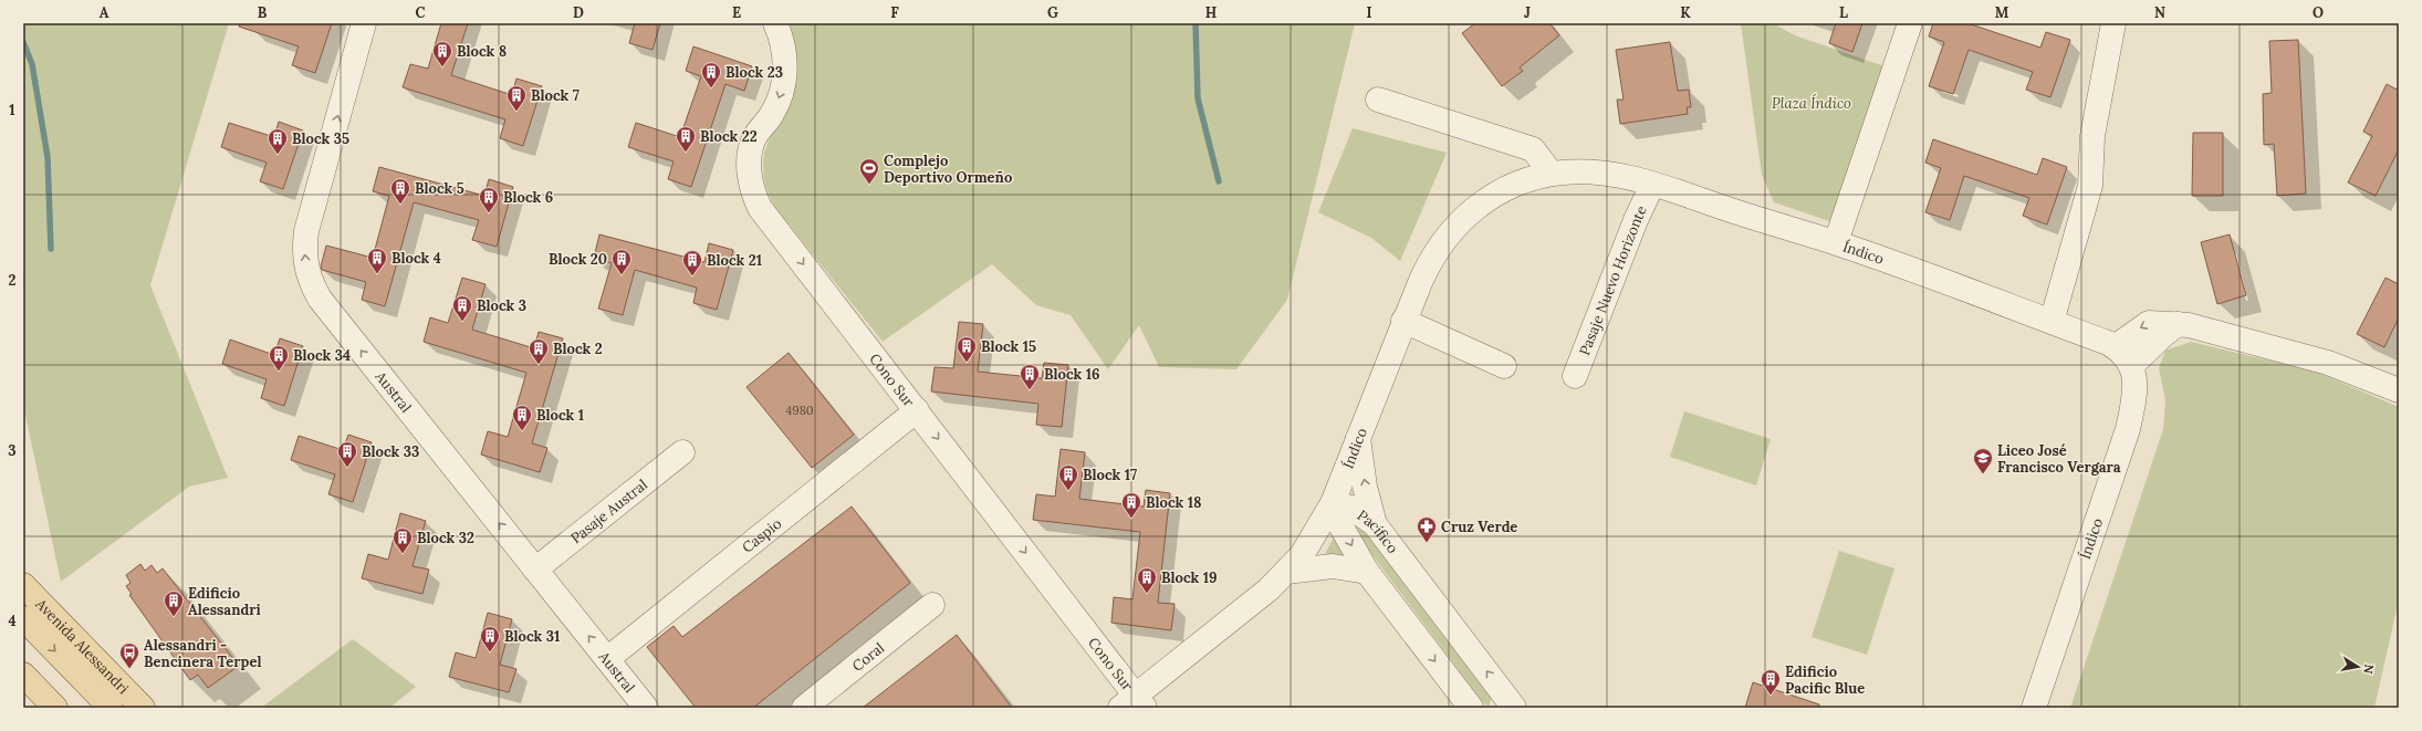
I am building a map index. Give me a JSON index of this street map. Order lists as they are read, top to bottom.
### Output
{
  "streets": {
    "main road": ["Avenida Alessandri"],
    "street": [
      "Índico",
      "Pasaje Nuevo Horizonte",
      "Cono Sur",
      "Austral",
      "Pasaje Austral",
      "Pacífico",
      "Caspio",
      "Coral"
    ]
  },
  "crossings": [
    ["Índico", "Pasaje Nuevo Horizonte"],
    ["Índico", "Cono Sur"],
    ["Índico", "Pacífico"],
    ["Cono Sur", "Caspio"],
    ["Austral", "Pasaje Austral"],
    ["Austral", "Caspio"]
  ],
  "one_way": ["Cono Sur", "Austral"],
  "parks": ["Plaza Índico"],
  "places": {
    "building": [
      "Block 8",
      "Block 23",
      "Block 7",
      "Block 22",
      "Block 35",
      "Block 5",
      "Block 6",
      "Block 4",
      "Block 20",
      "Block 21",
      "Block 3",
      "Block 15",
      "Block 2",
      "Block 34",
      "Block 16",
      "Block 1",
      "Block 33",
      "Block 17",
      "Block 18",
      "Block 32",
      "Block 19",
      "Edificio Alessandri",
      "Block 31",
      "Edificio Pacific Blue"
    ],
    "sports": ["Complejo Deportivo Ormeño"],
    "school or university": ["Liceo José Francisco Vergara"],
    "pharmacy": ["Cruz Verde"],
    "bus stop": ["Alessandri - Bencinera Terpel"]
  },
  "house_numbers": ["4980"],
  "north": "right",
  "grid": {
    "columns": [
      "A",
      "B",
      "C",
      "D",
      "E",
      "F",
      "G",
      "H",
      "I",
      "J",
      "K",
      "L",
      "M",
      "N",
      "O"
    ],
    "rows": [
      "1",
      "2",
      "3",
      "4"
    ]
  }
}
